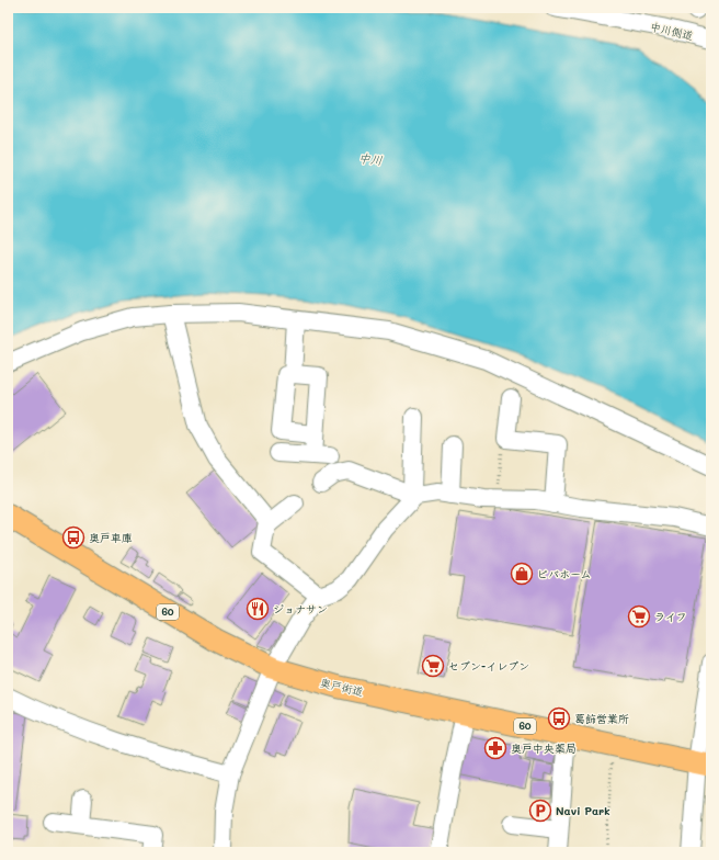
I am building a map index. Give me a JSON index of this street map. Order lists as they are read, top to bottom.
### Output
{
  "streets": {
    "main road": ["60", "奥戸街道"],
    "street": ["中川側道"]
  },
  "water": ["中川"],
  "places": {
    "bus stop": ["奥戸車庫", "葛飾営業所"],
    "shop": ["ビバホーム"],
    "restaurant": ["ジョナサン"],
    "supermarket": ["ライフ", "セブン-イレブン"],
    "pharmacy": ["奥戸中央薬局"],
    "parking": ["Navi Park"]
  }
}
